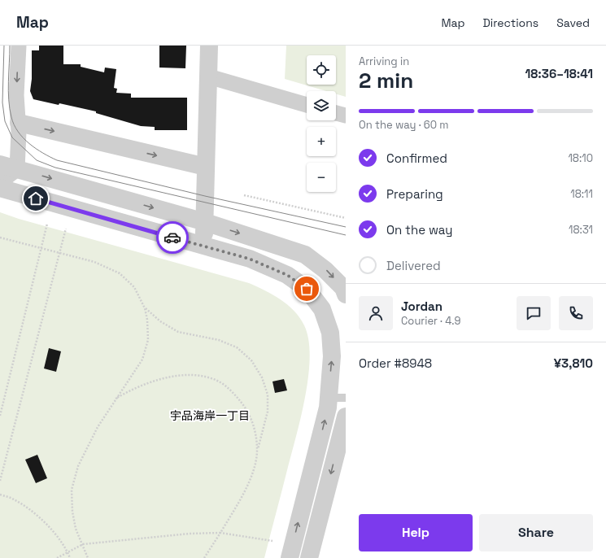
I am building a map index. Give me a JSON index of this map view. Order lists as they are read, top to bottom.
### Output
{
  "districts": ["宇品海岸一丁目"],
  "page": {
    "header": "Map",
    "nav": ["Map", "Directions", "Saved"],
    "heading": ["2 min", "Arriving in", "18:36–18:41"],
    "panel": [
      "Jordan",
      "Courier · 4.9",
      "Order #8948",
      "¥3,810"
    ],
    "map_buttons": ["+", "−"],
    "bar": "On the way · 60 m",
    "list": [
      ["Confirmed", "18:10"],
      ["Preparing", "18:11"],
      ["On the way", "18:31"],
      "Delivered"
    ],
    "buttons": ["Help", "Share"]
  }
}
